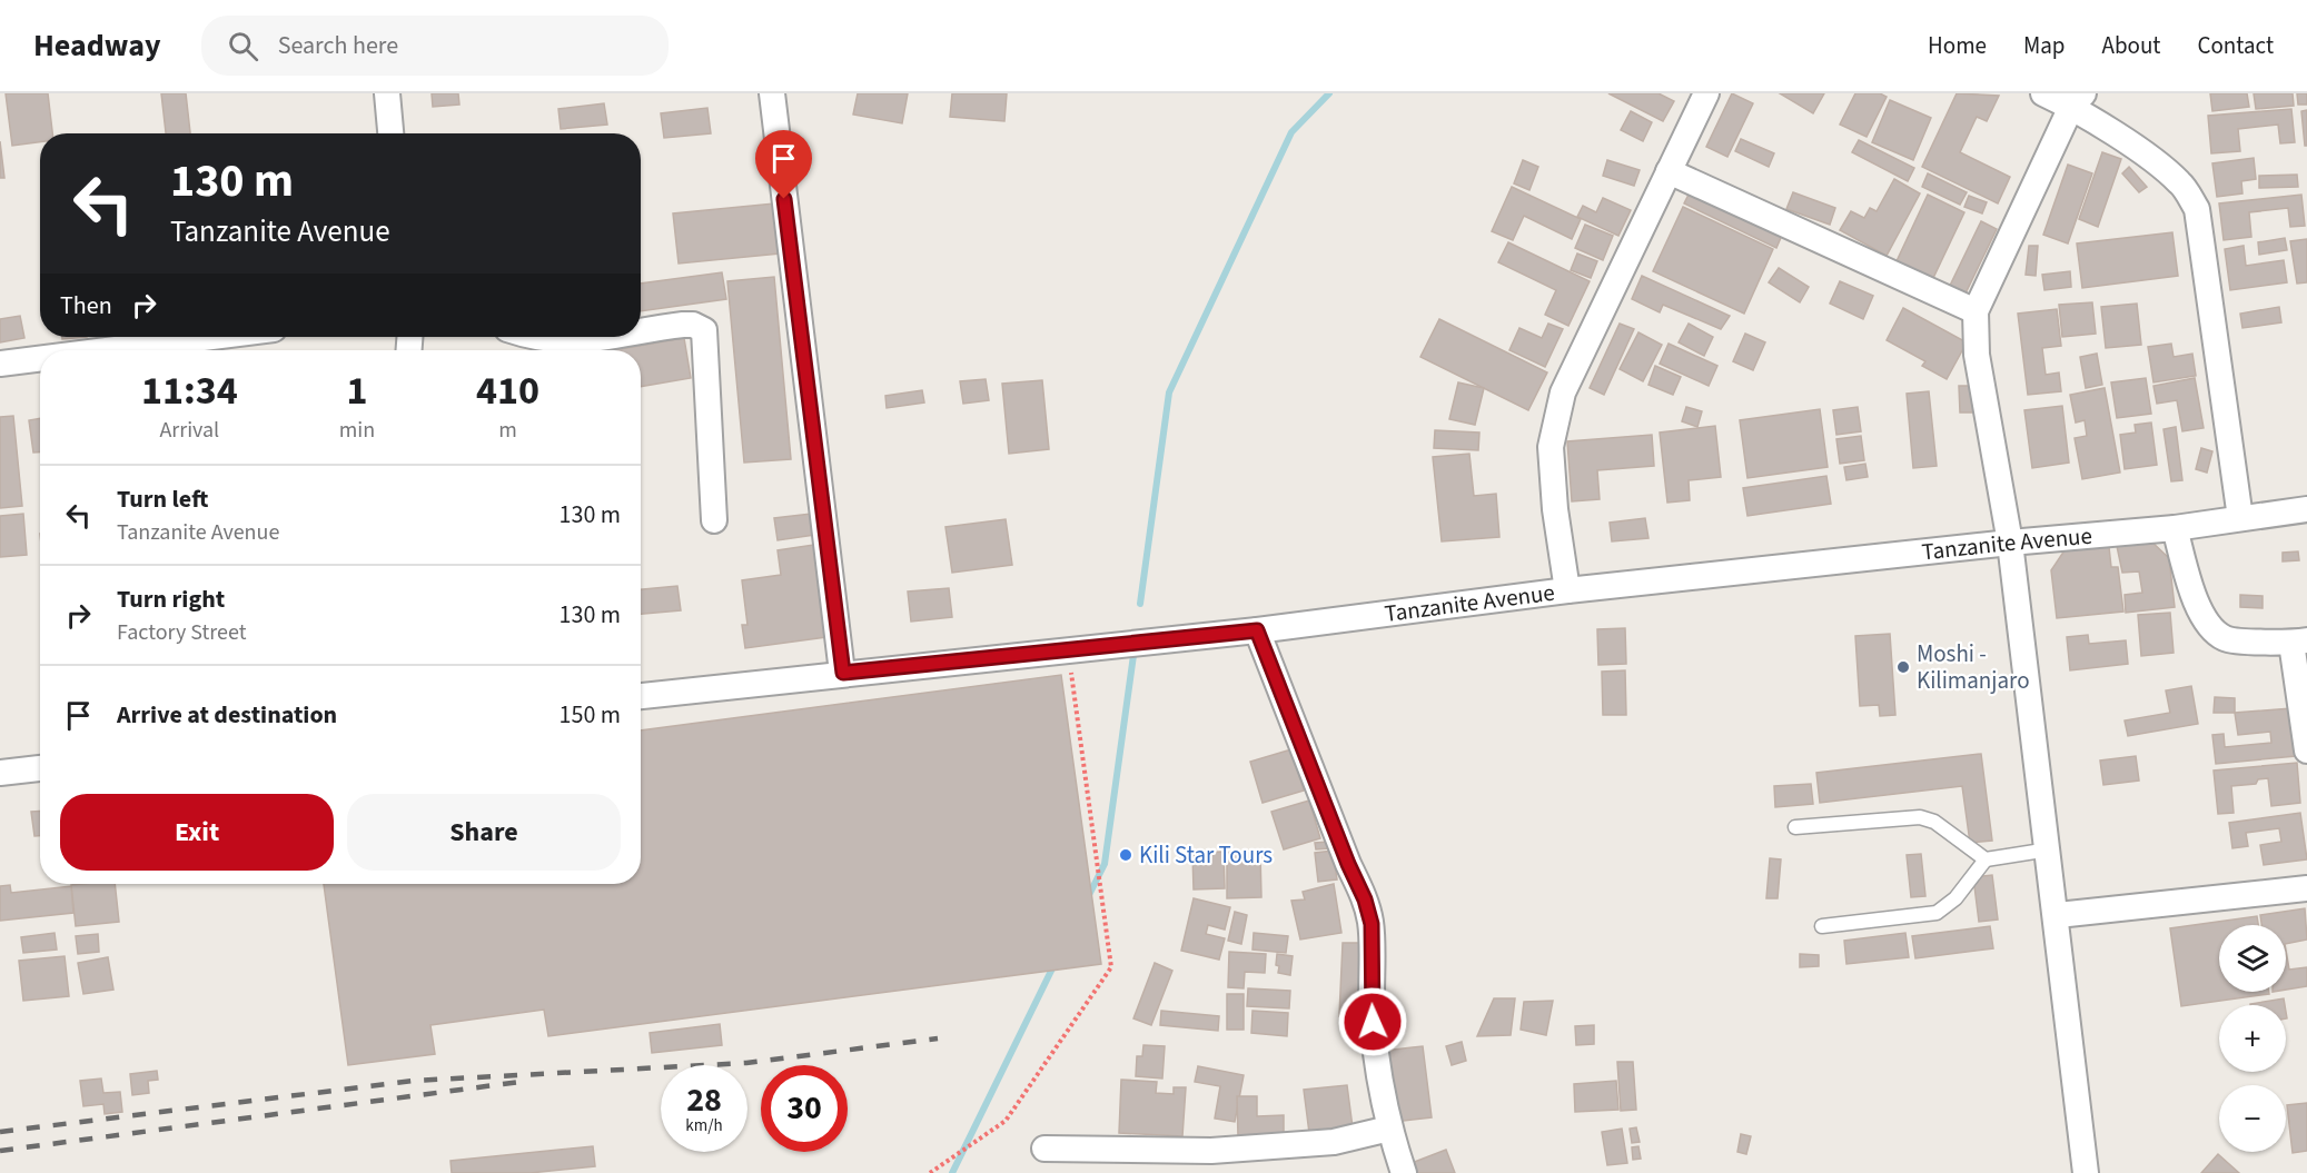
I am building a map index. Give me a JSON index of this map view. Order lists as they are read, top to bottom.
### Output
{
  "streets": {
    "street": ["Tanzanite Avenue"]
  },
  "places": ["Moshi - Kilimanjaro", "Kili Star Tours"],
  "page": {
    "header": "Headway",
    "search": "Search here",
    "nav": [
      "Home",
      "Map",
      "About",
      "Contact"
    ],
    "turn": ["130 m", "Tanzanite Avenue"],
    "then": "Then",
    "eta": [
      "11:34",
      "Arrival",
      "1",
      "min",
      "410",
      "m"
    ],
    "list": [
      {
        "name": "Turn left",
        "note": "Tanzanite Avenue",
        "value": "130 m"
      },
      {
        "name": "Turn right",
        "note": "Factory Street",
        "value": "130 m"
      },
      {
        "name": "Arrive at destination",
        "value": "150 m"
      }
    ],
    "buttons": ["Exit", "Share"],
    "map_buttons": ["+", "−"],
    "speed": "28 km/h",
    "limit": "30"
  }
}
